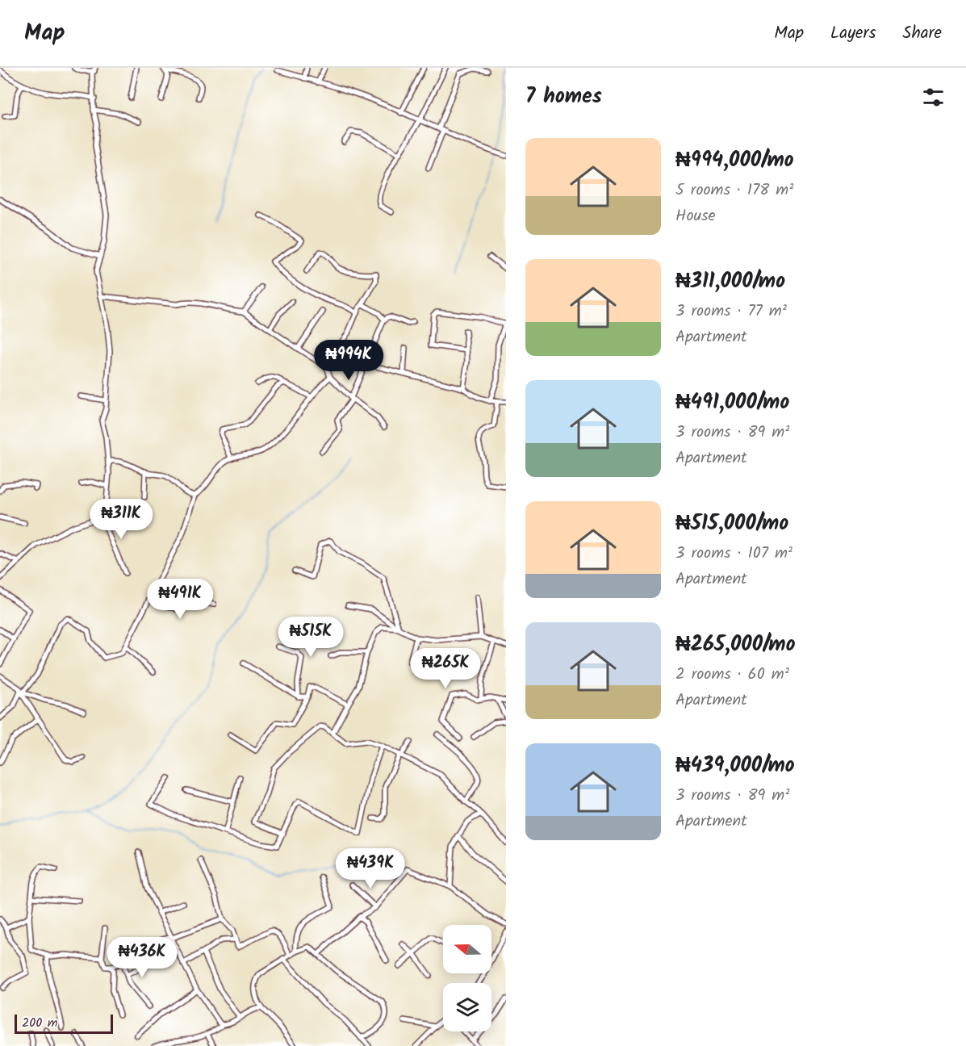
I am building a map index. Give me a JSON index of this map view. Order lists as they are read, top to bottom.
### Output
{
  "scale_bar": "200 m",
  "north": "left",
  "page": {
    "header": "Map",
    "nav": ["Map", "Layers", "Share"],
    "heading": "7 homes",
    "list": [
      {
        "name": "₦994,000/mo",
        "note": "5 rooms · 178 m² · House"
      },
      {
        "name": "₦311,000/mo",
        "note": "3 rooms · 77 m² · Apartment"
      },
      {
        "name": "₦491,000/mo",
        "note": "3 rooms · 89 m² · Apartment"
      },
      {
        "name": "₦515,000/mo",
        "note": "3 rooms · 107 m² · Apartment"
      },
      {
        "name": "₦265,000/mo",
        "note": "2 rooms · 60 m² · Apartment"
      },
      {
        "name": "₦439,000/mo",
        "note": "3 rooms · 89 m² · Apartment"
      }
    ],
    "price": [
      "₦994K",
      "₦311K",
      "₦491K",
      "₦515K",
      "₦265K",
      "₦439K",
      "₦436K"
    ],
    "scale": "200 m"
  }
}
